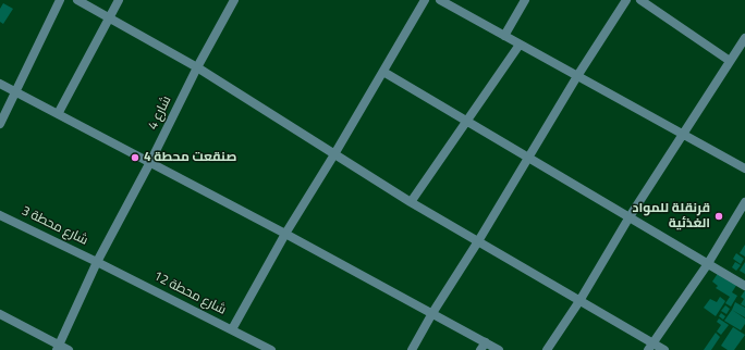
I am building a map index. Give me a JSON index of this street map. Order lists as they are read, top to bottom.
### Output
{
  "streets": {
    "street": ["شارع 4", "شارع محطة 3", "شارع محطة 12"]
  },
  "crossings": [
    ["شارع 4", "شارع محطة 3"],
    ["شارع 4", "شارع محطة 12"],
    ["شارع محطة 3", "شارع محطة 12"]
  ],
  "places": ["صنقعت محطة 4", "قرنقلة للمواد الغذئية"]
}
